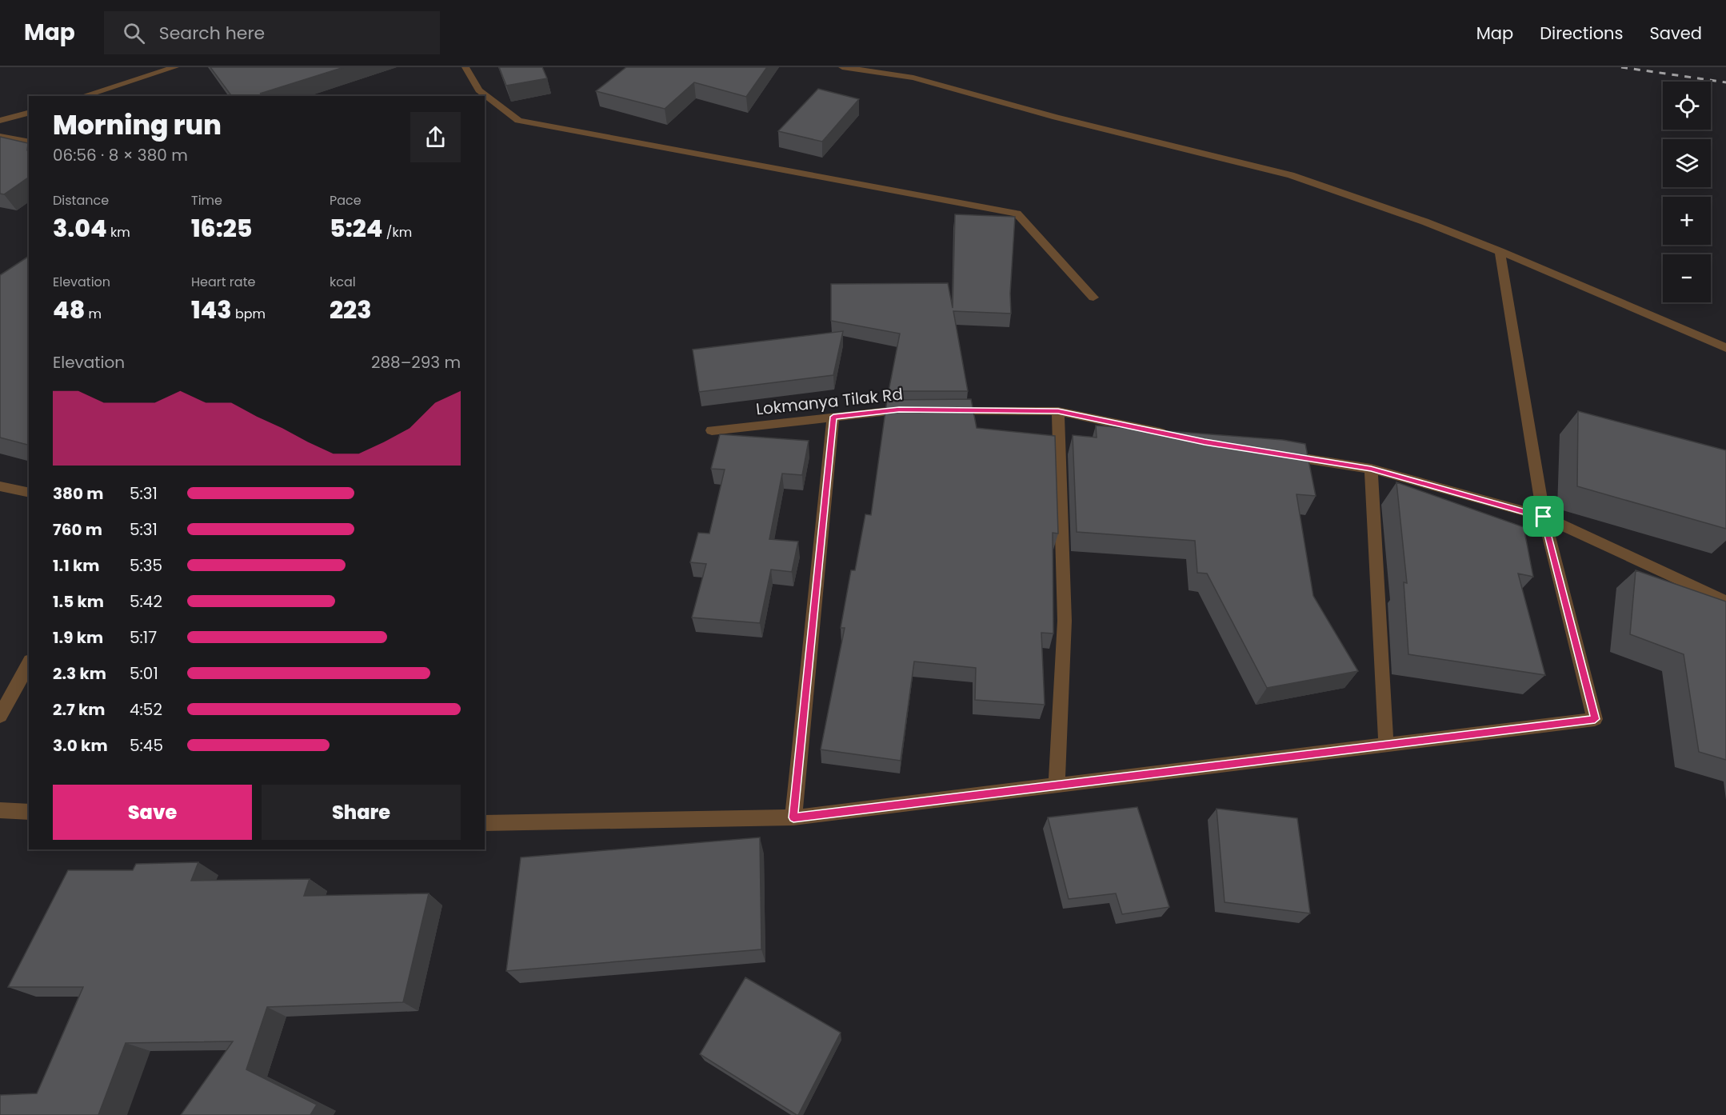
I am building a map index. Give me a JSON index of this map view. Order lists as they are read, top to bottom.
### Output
{
  "streets": {
    "street": ["Lokmanya Tilak Rd"]
  },
  "page": {
    "header": "Map",
    "search": "Search here",
    "nav": ["Map", "Directions", "Saved"],
    "map_buttons": ["+", "−"],
    "heading": ["Morning run", "06:56 · 8 × 380 m"],
    "stats": [
      ["Distance", "3.04 km"],
      ["Time", "16:25"],
      ["Pace", "5:24 /km"],
      ["Elevation", "48 m"],
      ["Heart rate", "143 bpm"],
      ["kcal", "223"]
    ],
    "chart": ["Elevation", "288–293 m"],
    "list": [
      {
        "name": "380 m",
        "note": "5:31"
      },
      {
        "name": "760 m",
        "note": "5:31"
      },
      {
        "name": "1.1 km",
        "note": "5:35"
      },
      {
        "name": "1.5 km",
        "note": "5:42"
      },
      {
        "name": "1.9 km",
        "note": "5:17"
      },
      {
        "name": "2.3 km",
        "note": "5:01"
      },
      {
        "name": "2.7 km",
        "note": "4:52"
      },
      {
        "name": "3.0 km",
        "note": "5:45"
      }
    ],
    "buttons": ["Save", "Share"]
  }
}
